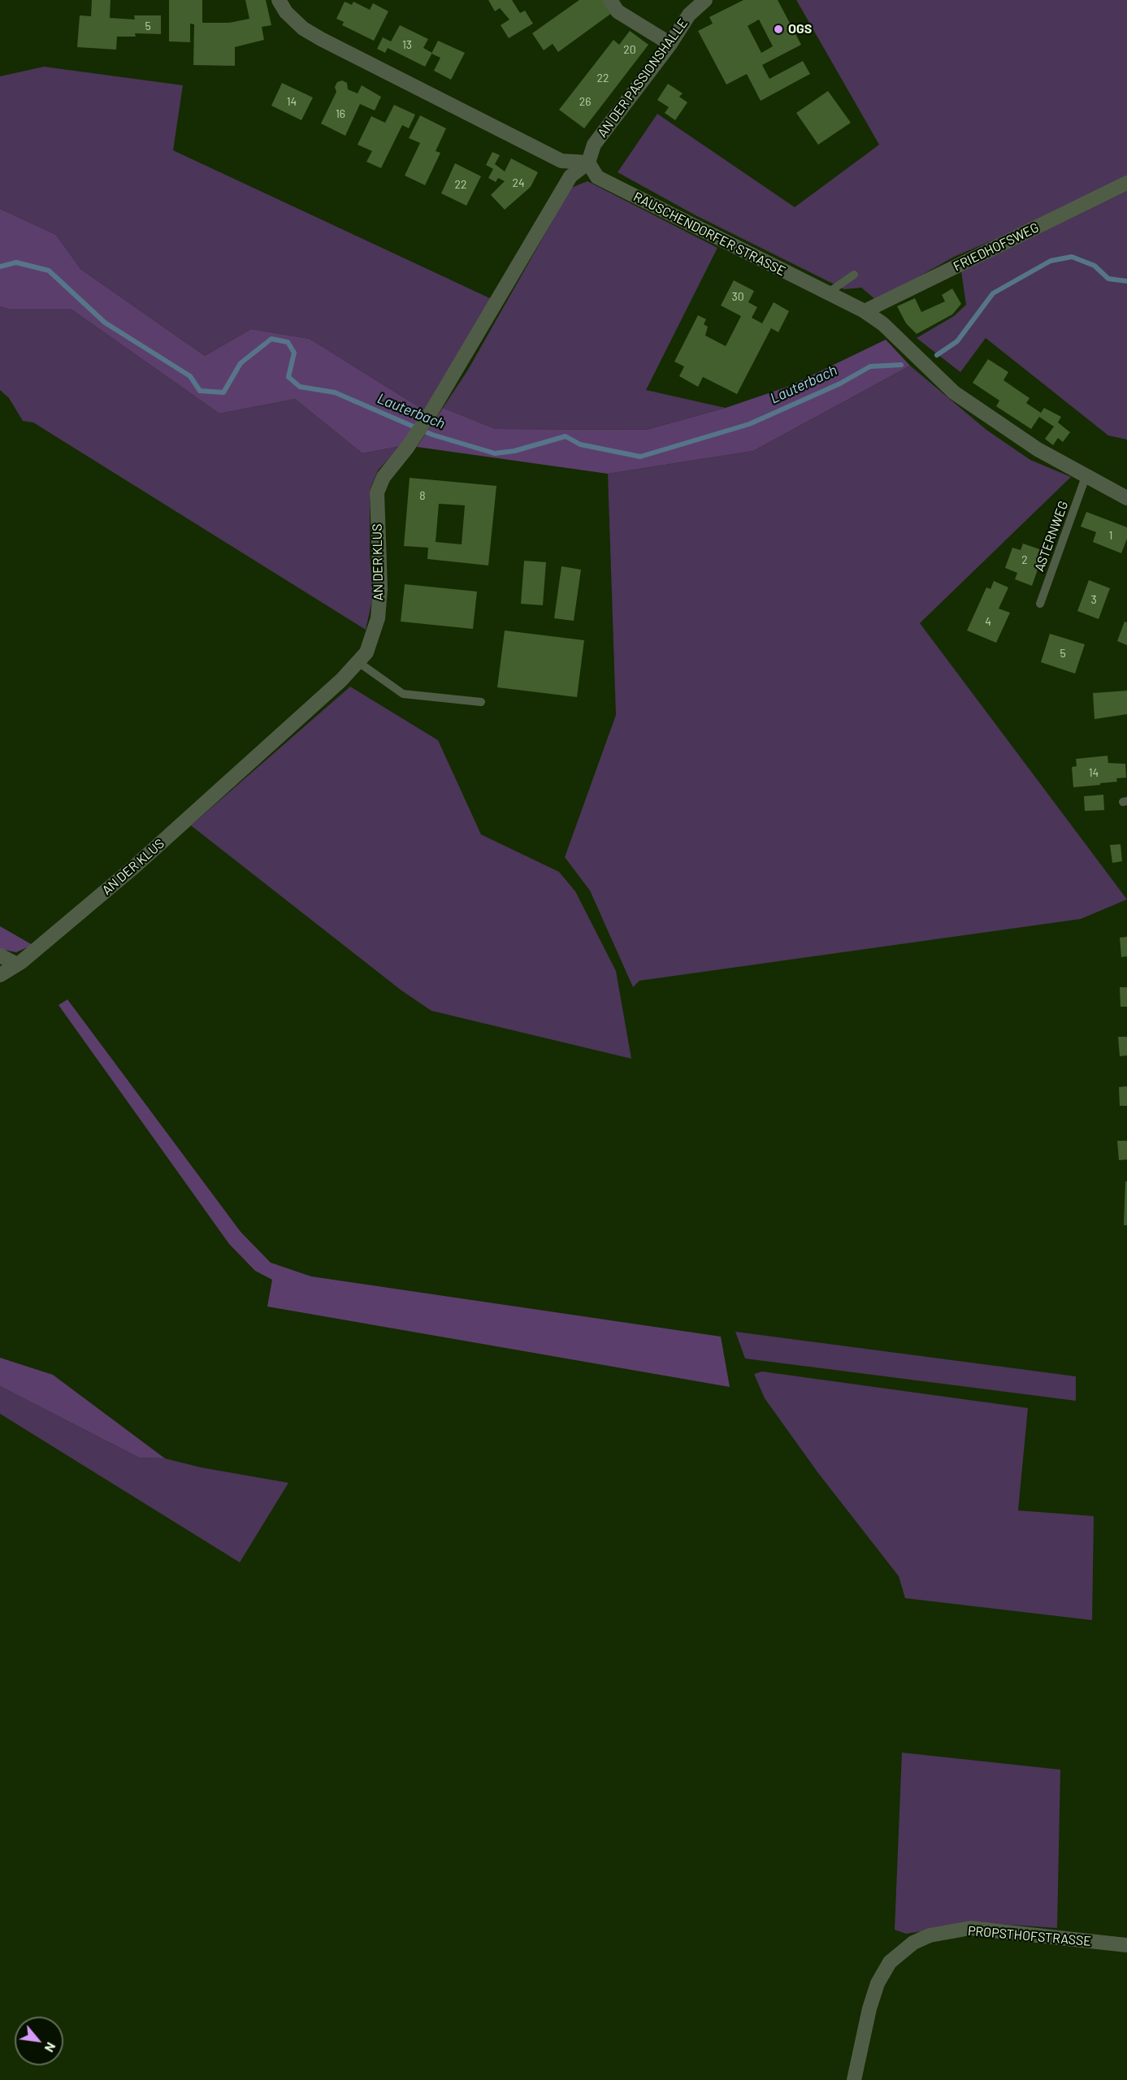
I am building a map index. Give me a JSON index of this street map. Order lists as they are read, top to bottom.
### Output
{
  "streets": {
    "street": [
      "AN DER PASSIONSHALLE",
      "RAUSCHENDORFER STRASSE",
      "FRIEDHOFSWEG",
      "AN DER KLUS",
      "PROPSTHOFSTRASSE"
    ],
    "lane": ["ASTERNWEG"]
  },
  "crossings": [
    ["AN DER PASSIONSHALLE", "RAUSCHENDORFER STRASSE"],
    ["AN DER PASSIONSHALLE", "AN DER KLUS"],
    ["RAUSCHENDORFER STRASSE", "FRIEDHOFSWEG"],
    ["RAUSCHENDORFER STRASSE", "ASTERNWEG"],
    ["RAUSCHENDORFER STRASSE", "AN DER KLUS"]
  ],
  "water": ["Lauterbach"],
  "places": ["OGS"],
  "house_numbers": [
    "5",
    "13",
    "20",
    "22",
    "14",
    "26",
    "16",
    "24",
    "22",
    "30",
    "8",
    "1",
    "2",
    "3",
    "4",
    "5",
    "14"
  ],
  "north": "bottom right"
}
